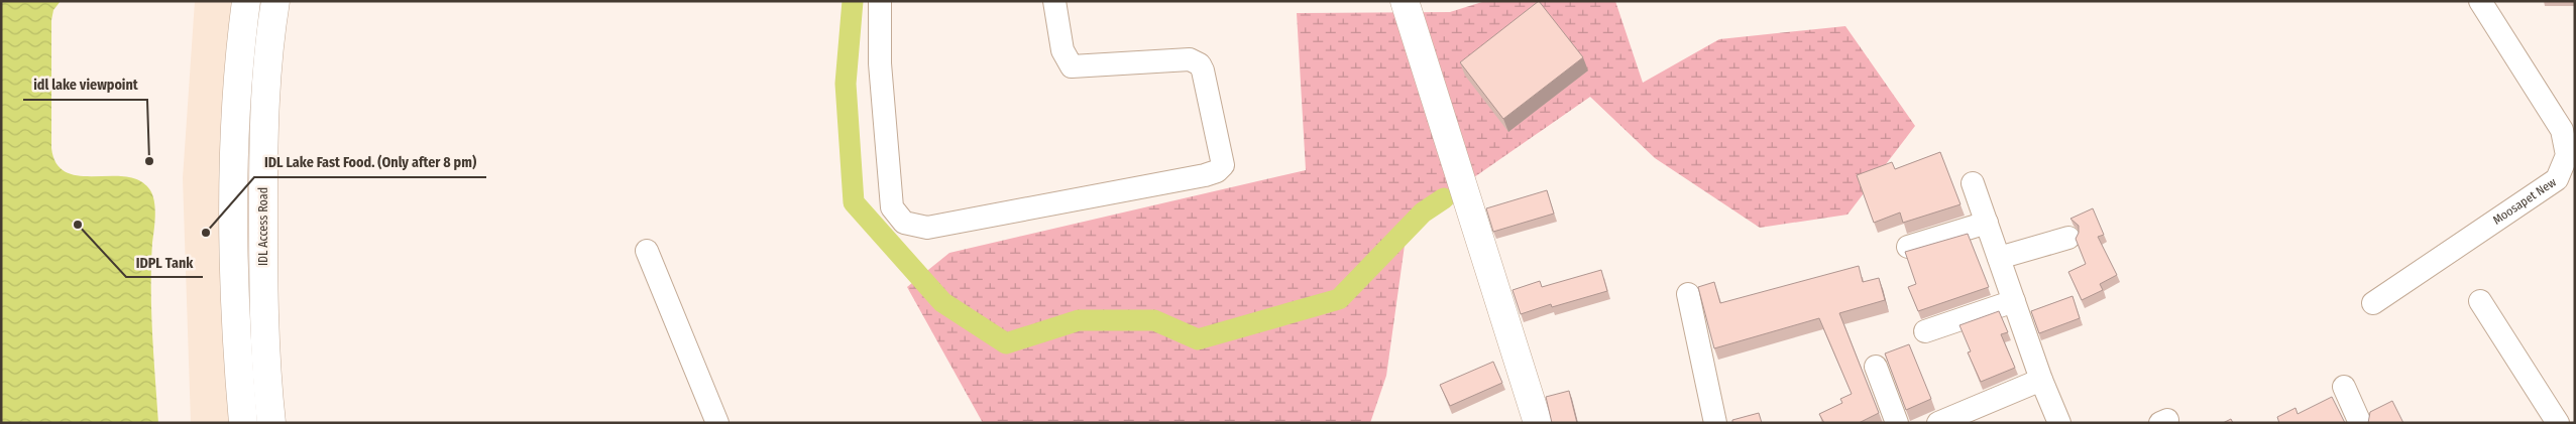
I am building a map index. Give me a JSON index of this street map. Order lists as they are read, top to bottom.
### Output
{
  "streets": {
    "street": ["Moosapet New", "IDL Access Road"]
  },
  "places": ["idl lake viewpoint", "IDPL Tank", "IDL Lake Fast Food. (Only after 8 pm)"]
}
